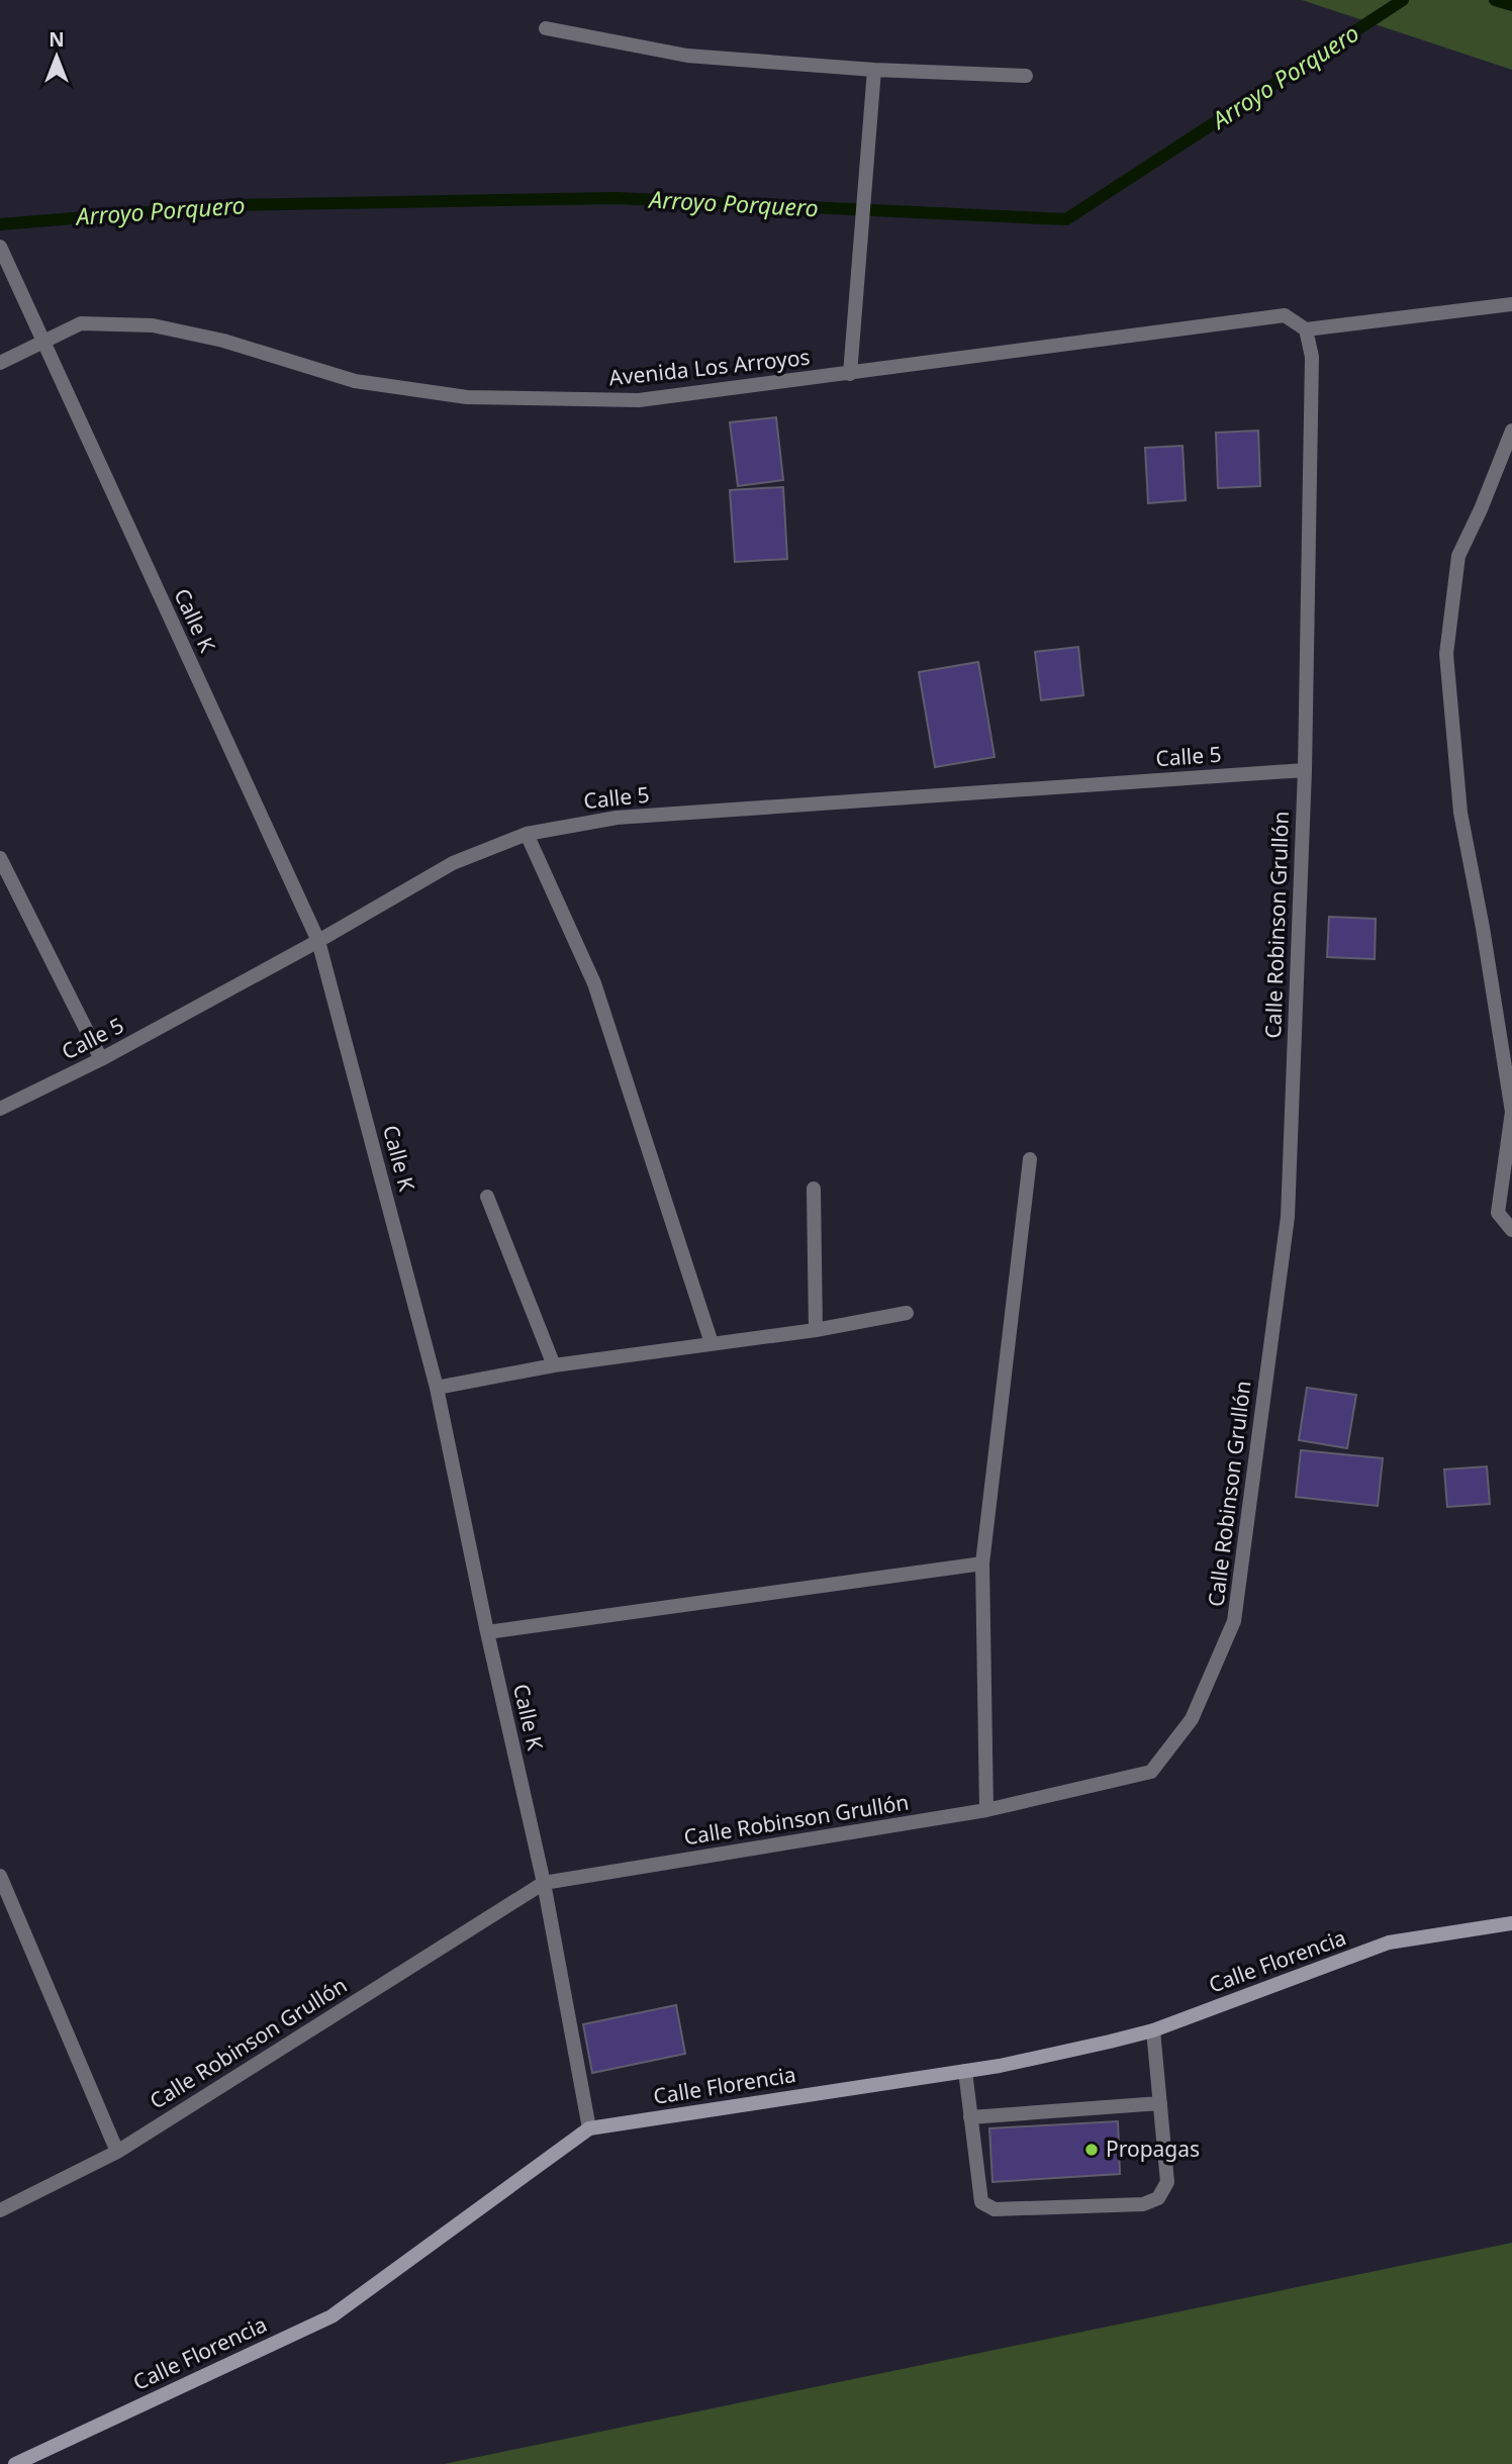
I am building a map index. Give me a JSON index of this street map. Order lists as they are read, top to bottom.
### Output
{
  "streets": {
    "street": [
      "Avenida Los Arroyos",
      "Calle K",
      "Calle 5",
      "Calle Robinson Grullón",
      "Calle Florencia"
    ]
  },
  "crossings": [
    ["Avenida Los Arroyos", "Calle K"],
    ["Avenida Los Arroyos", "Calle Robinson Grullón"],
    ["Calle K", "Calle 5"],
    ["Calle K", "Calle Robinson Grullón"],
    ["Calle K", "Calle Florencia"],
    ["Calle 5", "Calle Robinson Grullón"]
  ],
  "water": ["Arroyo Porquero"],
  "places": ["Propagas"],
  "north": "top"
}
